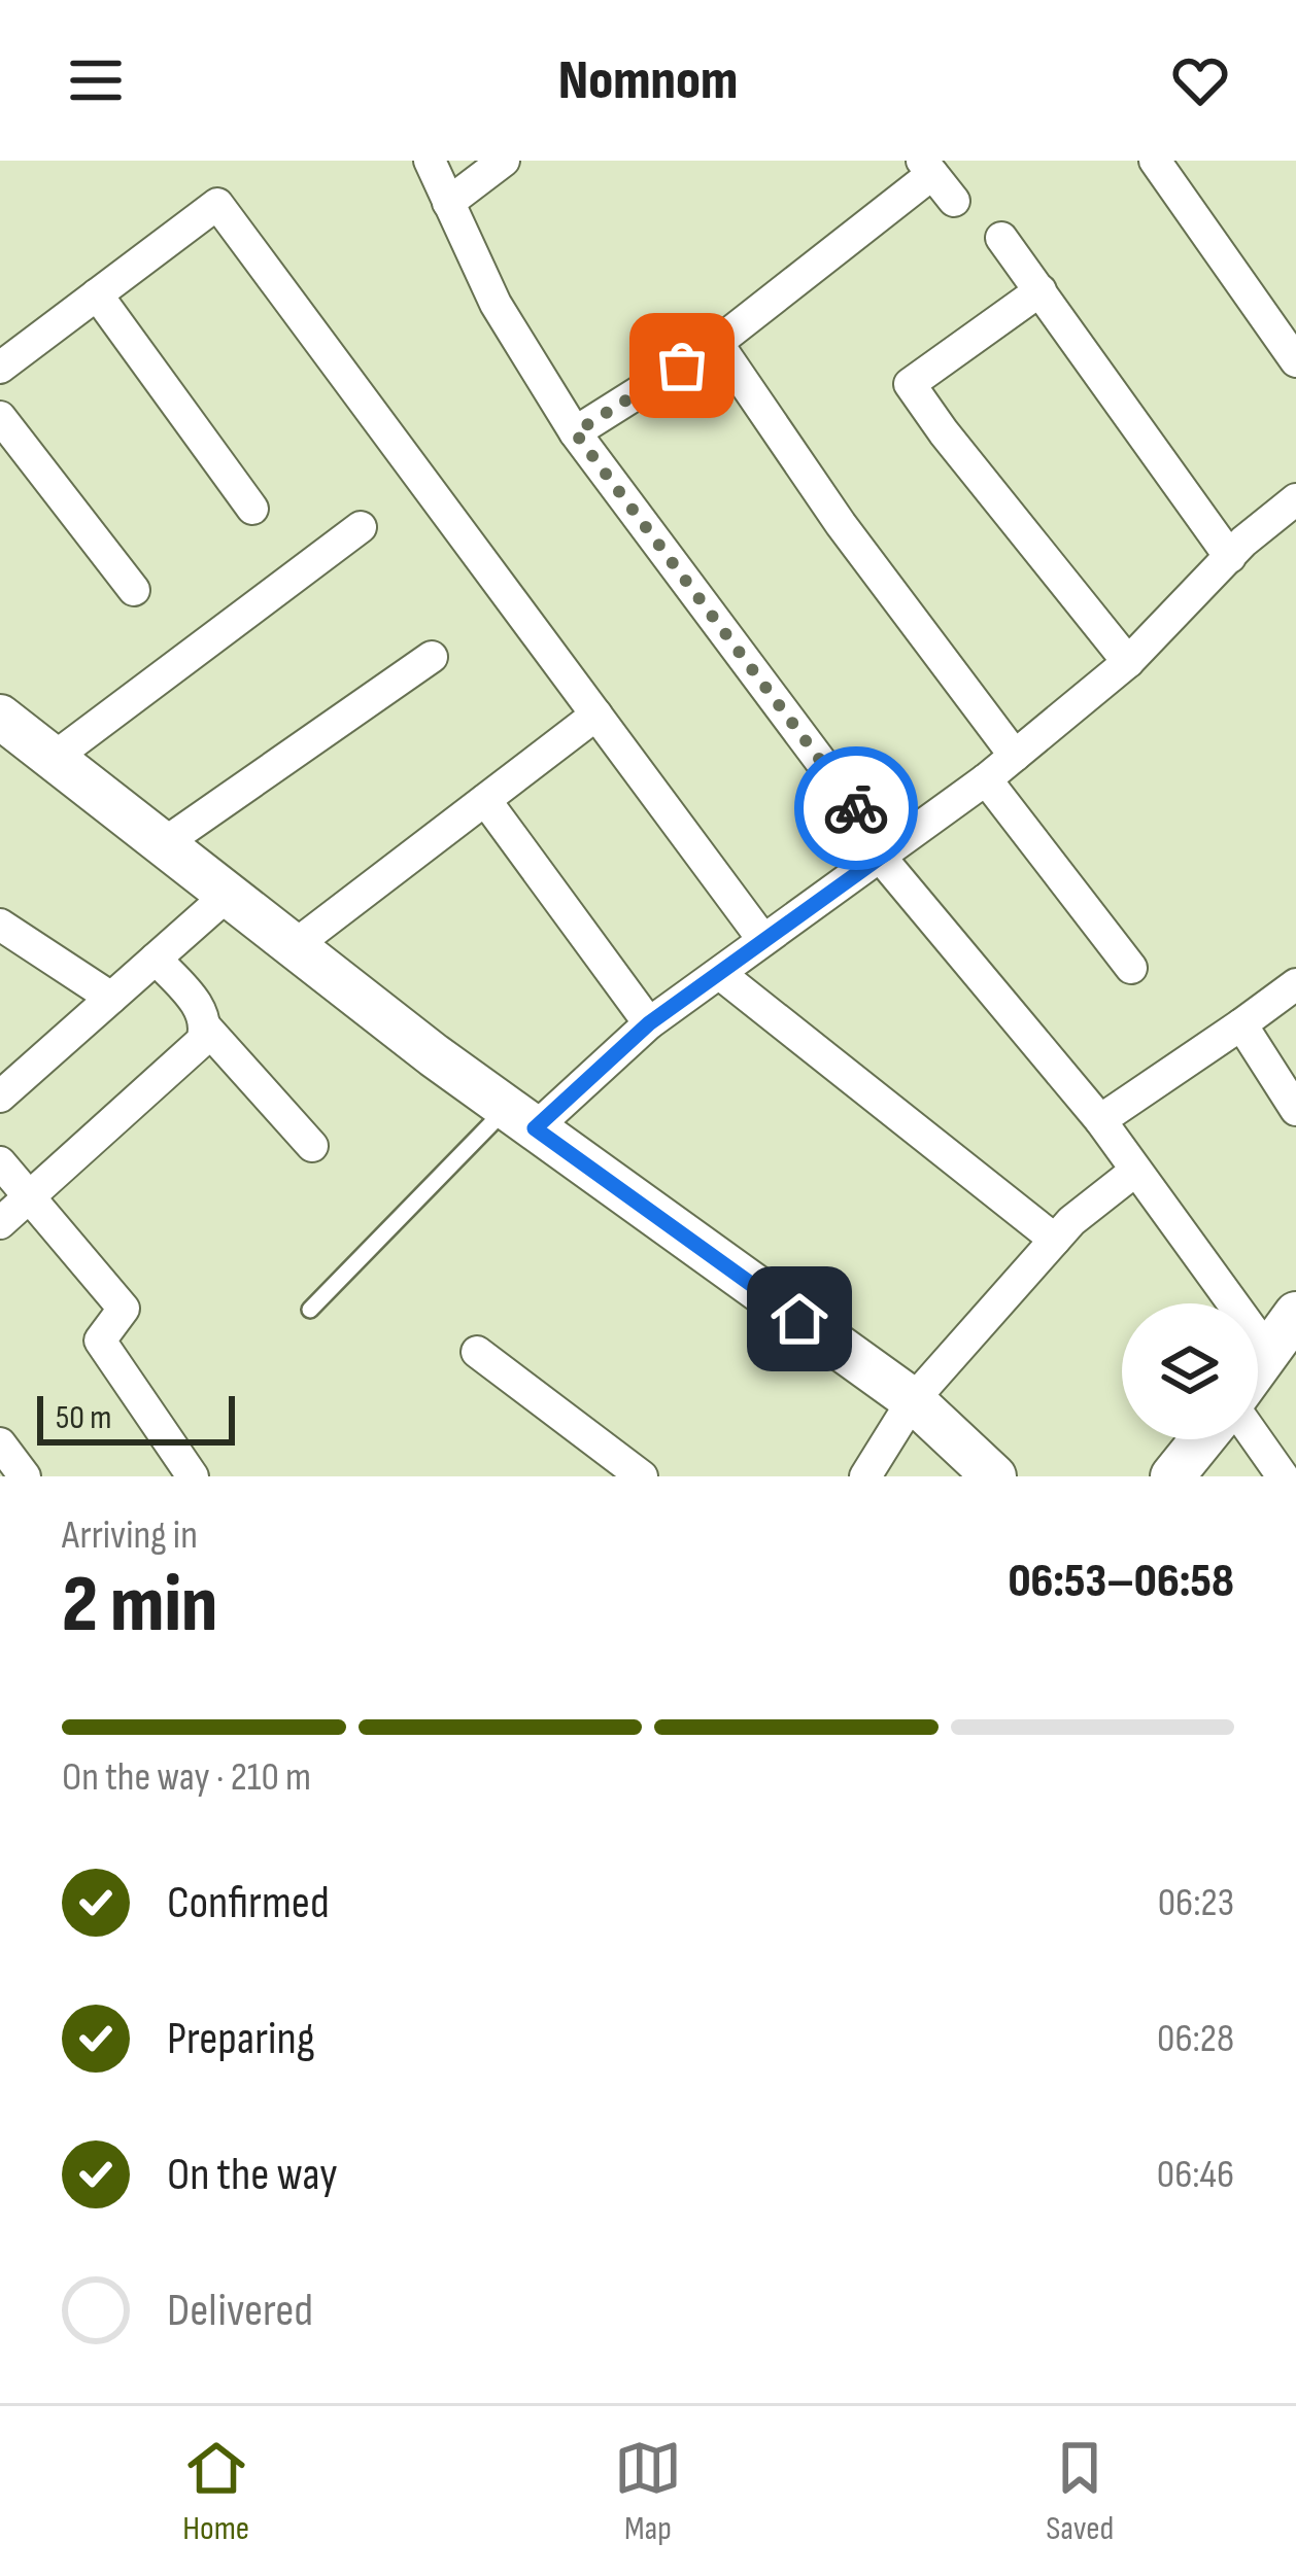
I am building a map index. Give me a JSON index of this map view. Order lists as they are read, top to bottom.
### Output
{
  "scale_bar": "50 m",
  "page": {
    "header": "Nomnom",
    "scale": "50 m",
    "heading": ["2 min", "Arriving in", "06:53–06:58"],
    "bar": "On the way · 210 m",
    "list": [
      ["Confirmed", "06:23"],
      ["Preparing", "06:28"],
      ["On the way", "06:46"],
      "Delivered"
    ],
    "tabs": ["Home", "Map", "Saved"]
  }
}
